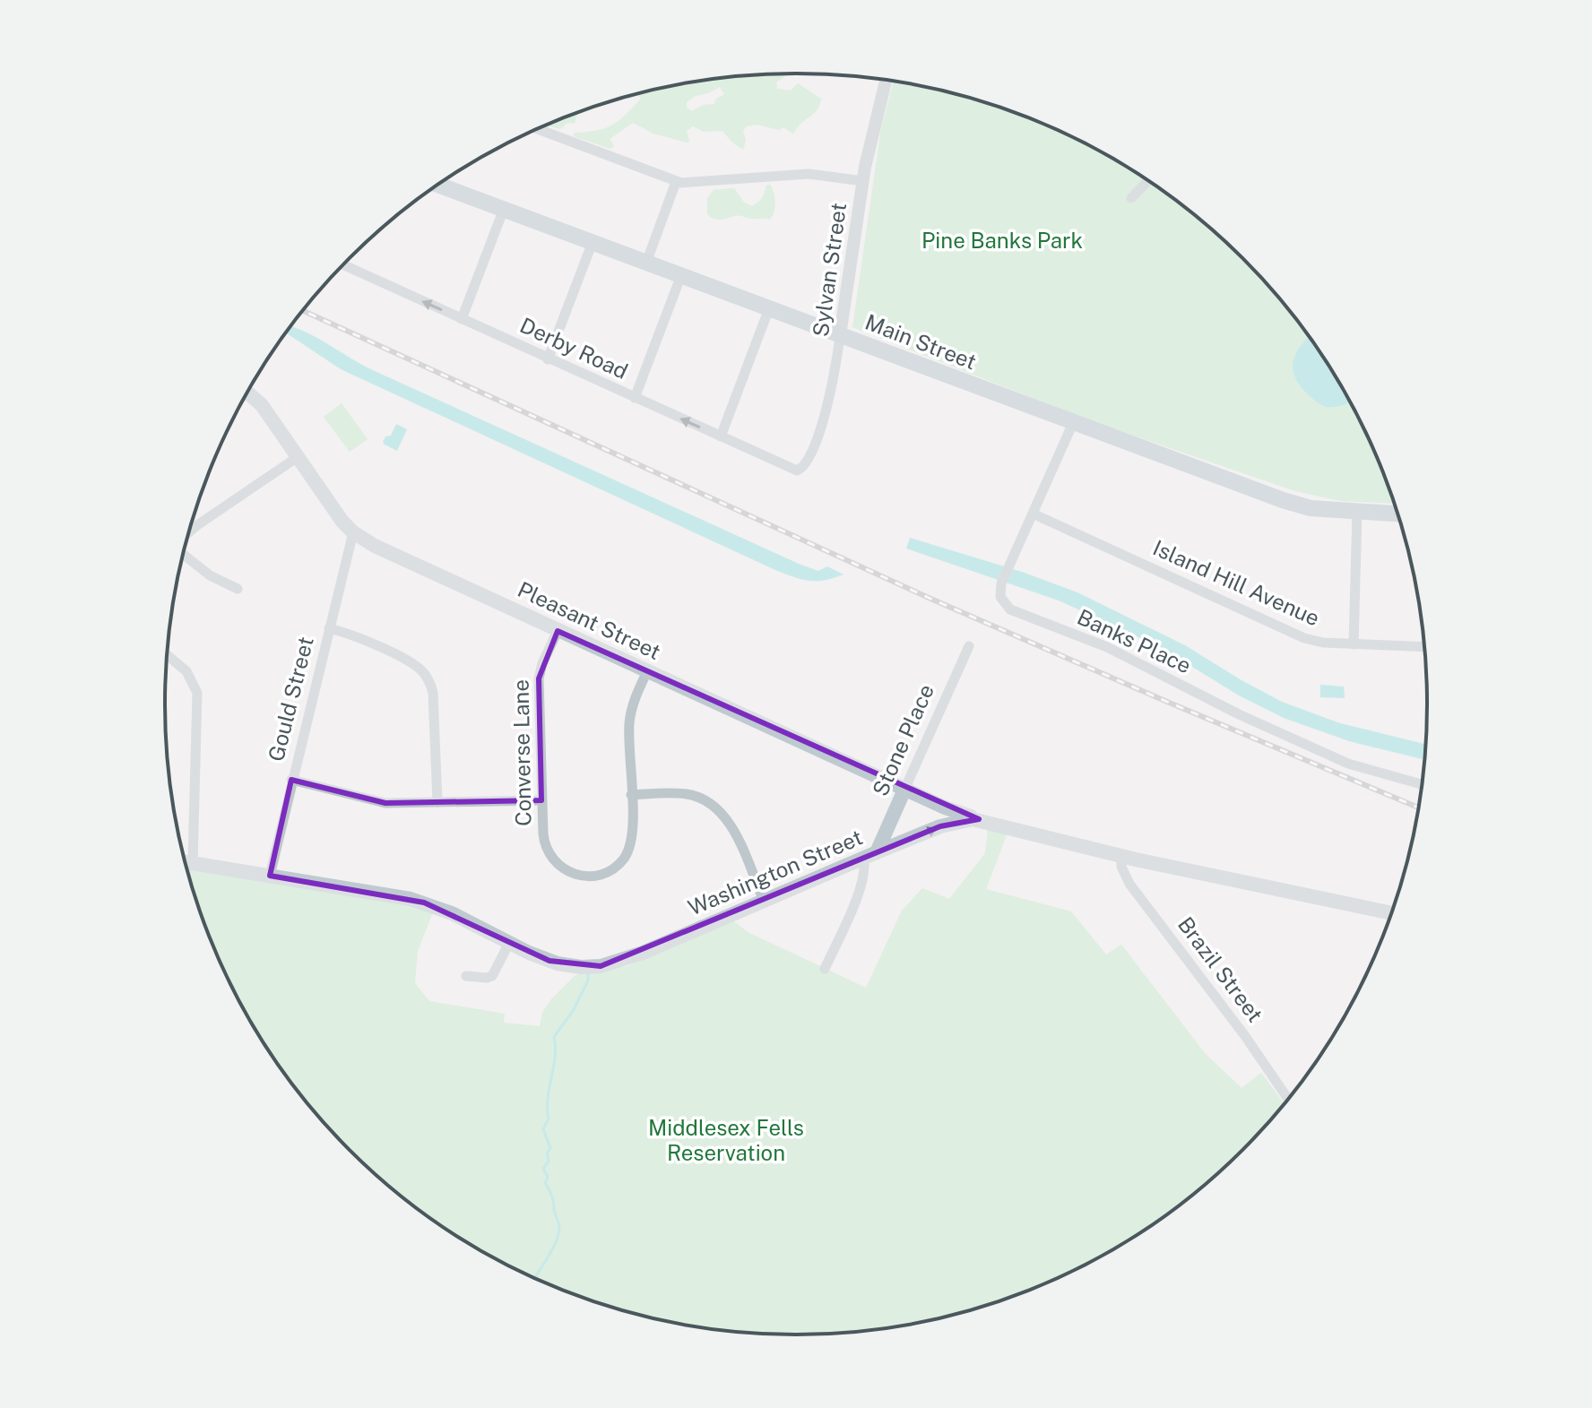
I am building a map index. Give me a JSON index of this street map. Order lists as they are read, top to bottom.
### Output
{
  "streets": {
    "main road": [
      "Main Street",
      "Pleasant Street",
      "Stone Place",
      "Washington Street"
    ],
    "street": [
      "Sylvan Street",
      "Derby Road",
      "Island Hill Avenue",
      "Banks Place",
      "Gould Street",
      "Converse Lane",
      "Brazil Street"
    ]
  },
  "crossings": [
    ["Sylvan Street", "Main Street"],
    ["Sylvan Street", "Derby Road"],
    ["Main Street", "Banks Place"],
    ["Island Hill Avenue", "Banks Place"],
    ["Pleasant Street", "Gould Street"],
    ["Pleasant Street", "Stone Place"],
    ["Pleasant Street", "Converse Lane"],
    ["Pleasant Street", "Washington Street"],
    ["Gould Street", "Washington Street"],
    ["Stone Place", "Washington Street"],
    ["Washington Street", "Brazil Street"]
  ],
  "one_way": ["Derby Road"],
  "parks": ["Pine Banks Park", "Middlesex Fells Reservation"]
}
